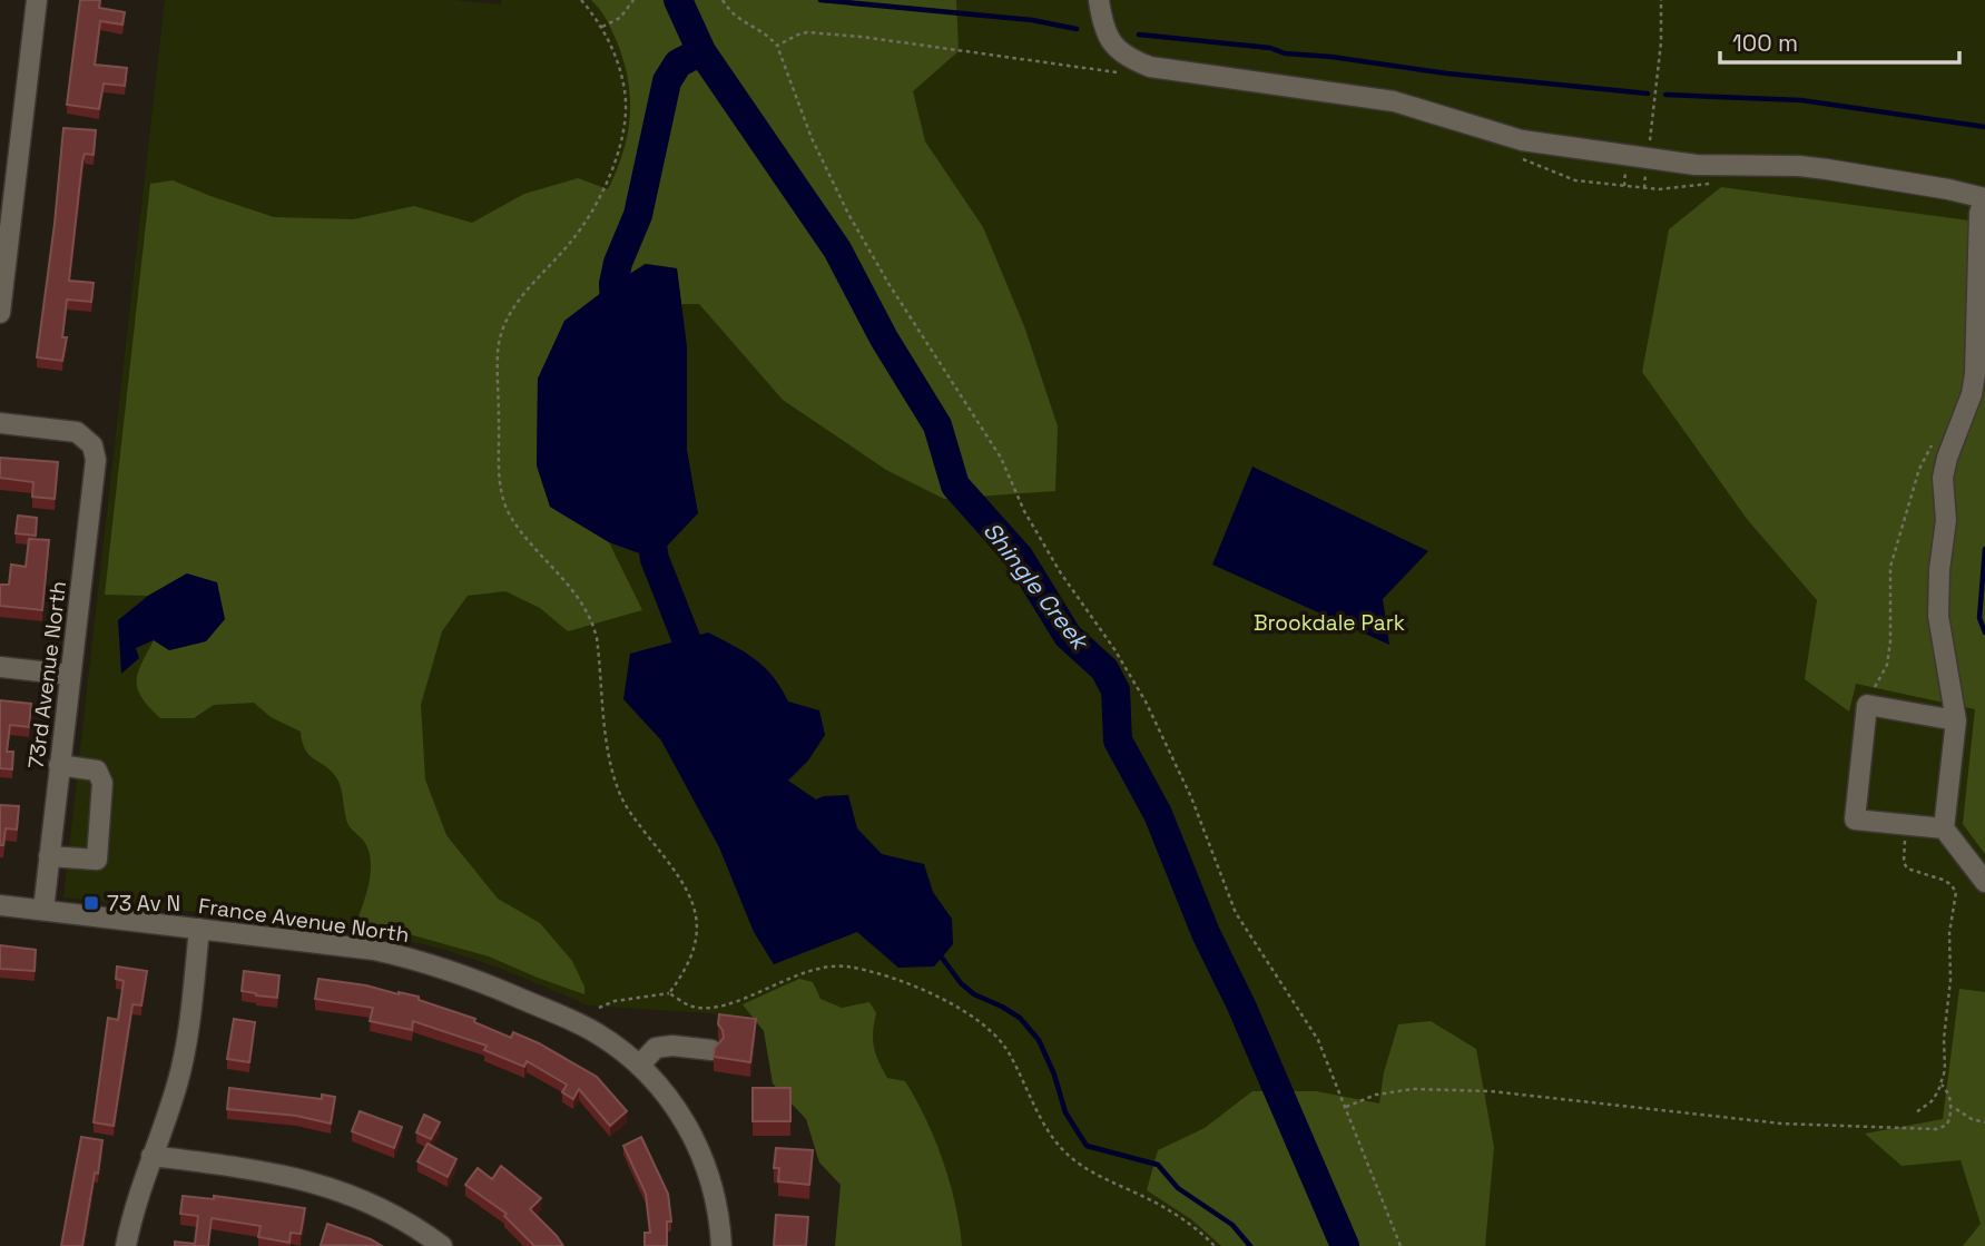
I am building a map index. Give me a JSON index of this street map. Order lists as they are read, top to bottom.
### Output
{
  "streets": {
    "street": ["73rd Avenue North", "France Avenue North"]
  },
  "crossings": [
    ["73rd Avenue North", "France Avenue North"]
  ],
  "water": ["Shingle Creek"],
  "parks": ["Brookdale Park"],
  "places": {
    "transit": ["73 Av N"]
  },
  "scale_bar": "100 m"
}
